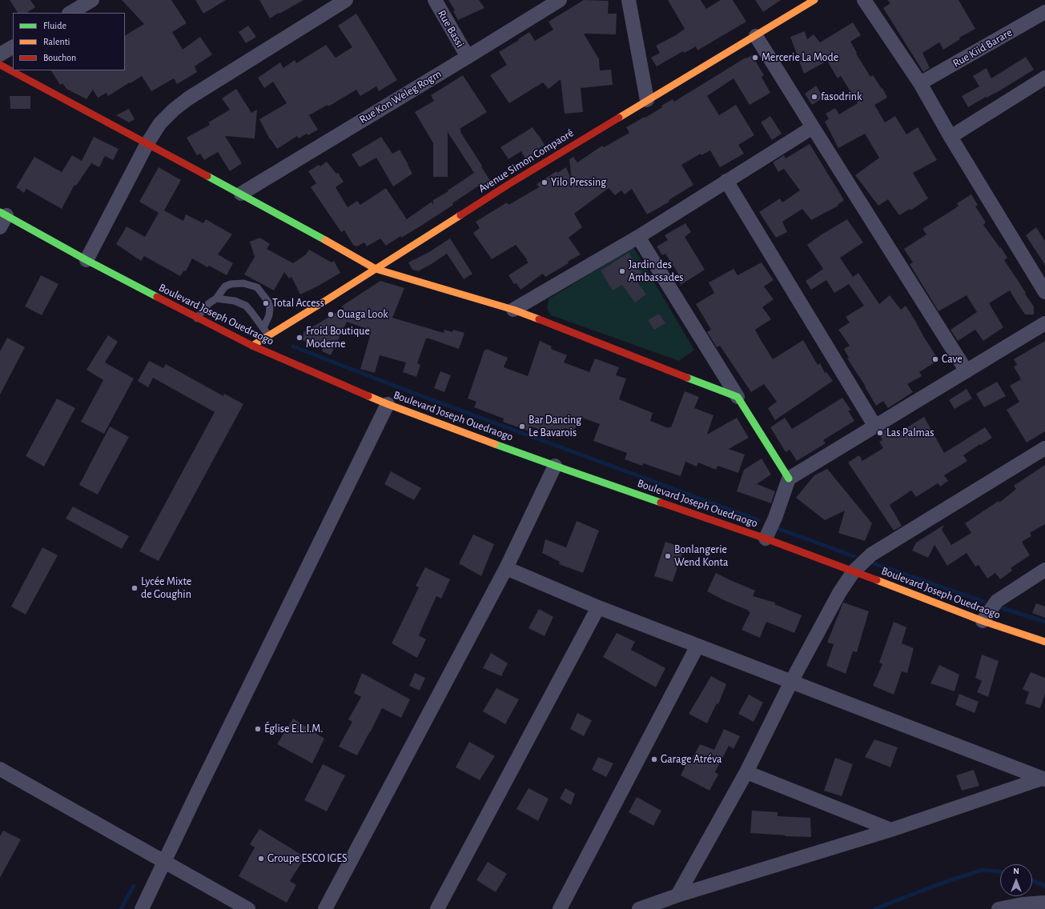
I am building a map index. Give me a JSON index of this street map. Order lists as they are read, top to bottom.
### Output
{
  "streets": {
    "street": [
      "Rue Bassi",
      "Rue Kiid Barare",
      "Rue Kon Weleg Rogm",
      "Avenue Simon Compaoré",
      "Boulevard Joseph Ouedraogo"
    ]
  },
  "crossings": [
    ["Rue Bassi", "Rue Kon Weleg Rogm"],
    ["Avenue Simon Compaoré", "Boulevard Joseph Ouedraogo"]
  ],
  "places": [
    "Mercerie La Mode",
    "fasodrink",
    "Yilo Pressing",
    "Jardin des Ambassades",
    "Total Access",
    "Ouaga Look",
    "Froid Boutique Moderne",
    "Cave",
    "Bar Dancing Le Bavarois",
    "Las Palmas",
    "Bonlangerie Wend Konta",
    "Lycée Mixte de Goughin",
    "Église E.L.I.M.",
    "Garage Atréva",
    "Groupe ESCO IGES"
  ],
  "legend": ["Fluide", "Ralenti", "Bouchon"],
  "north": "top"
}
